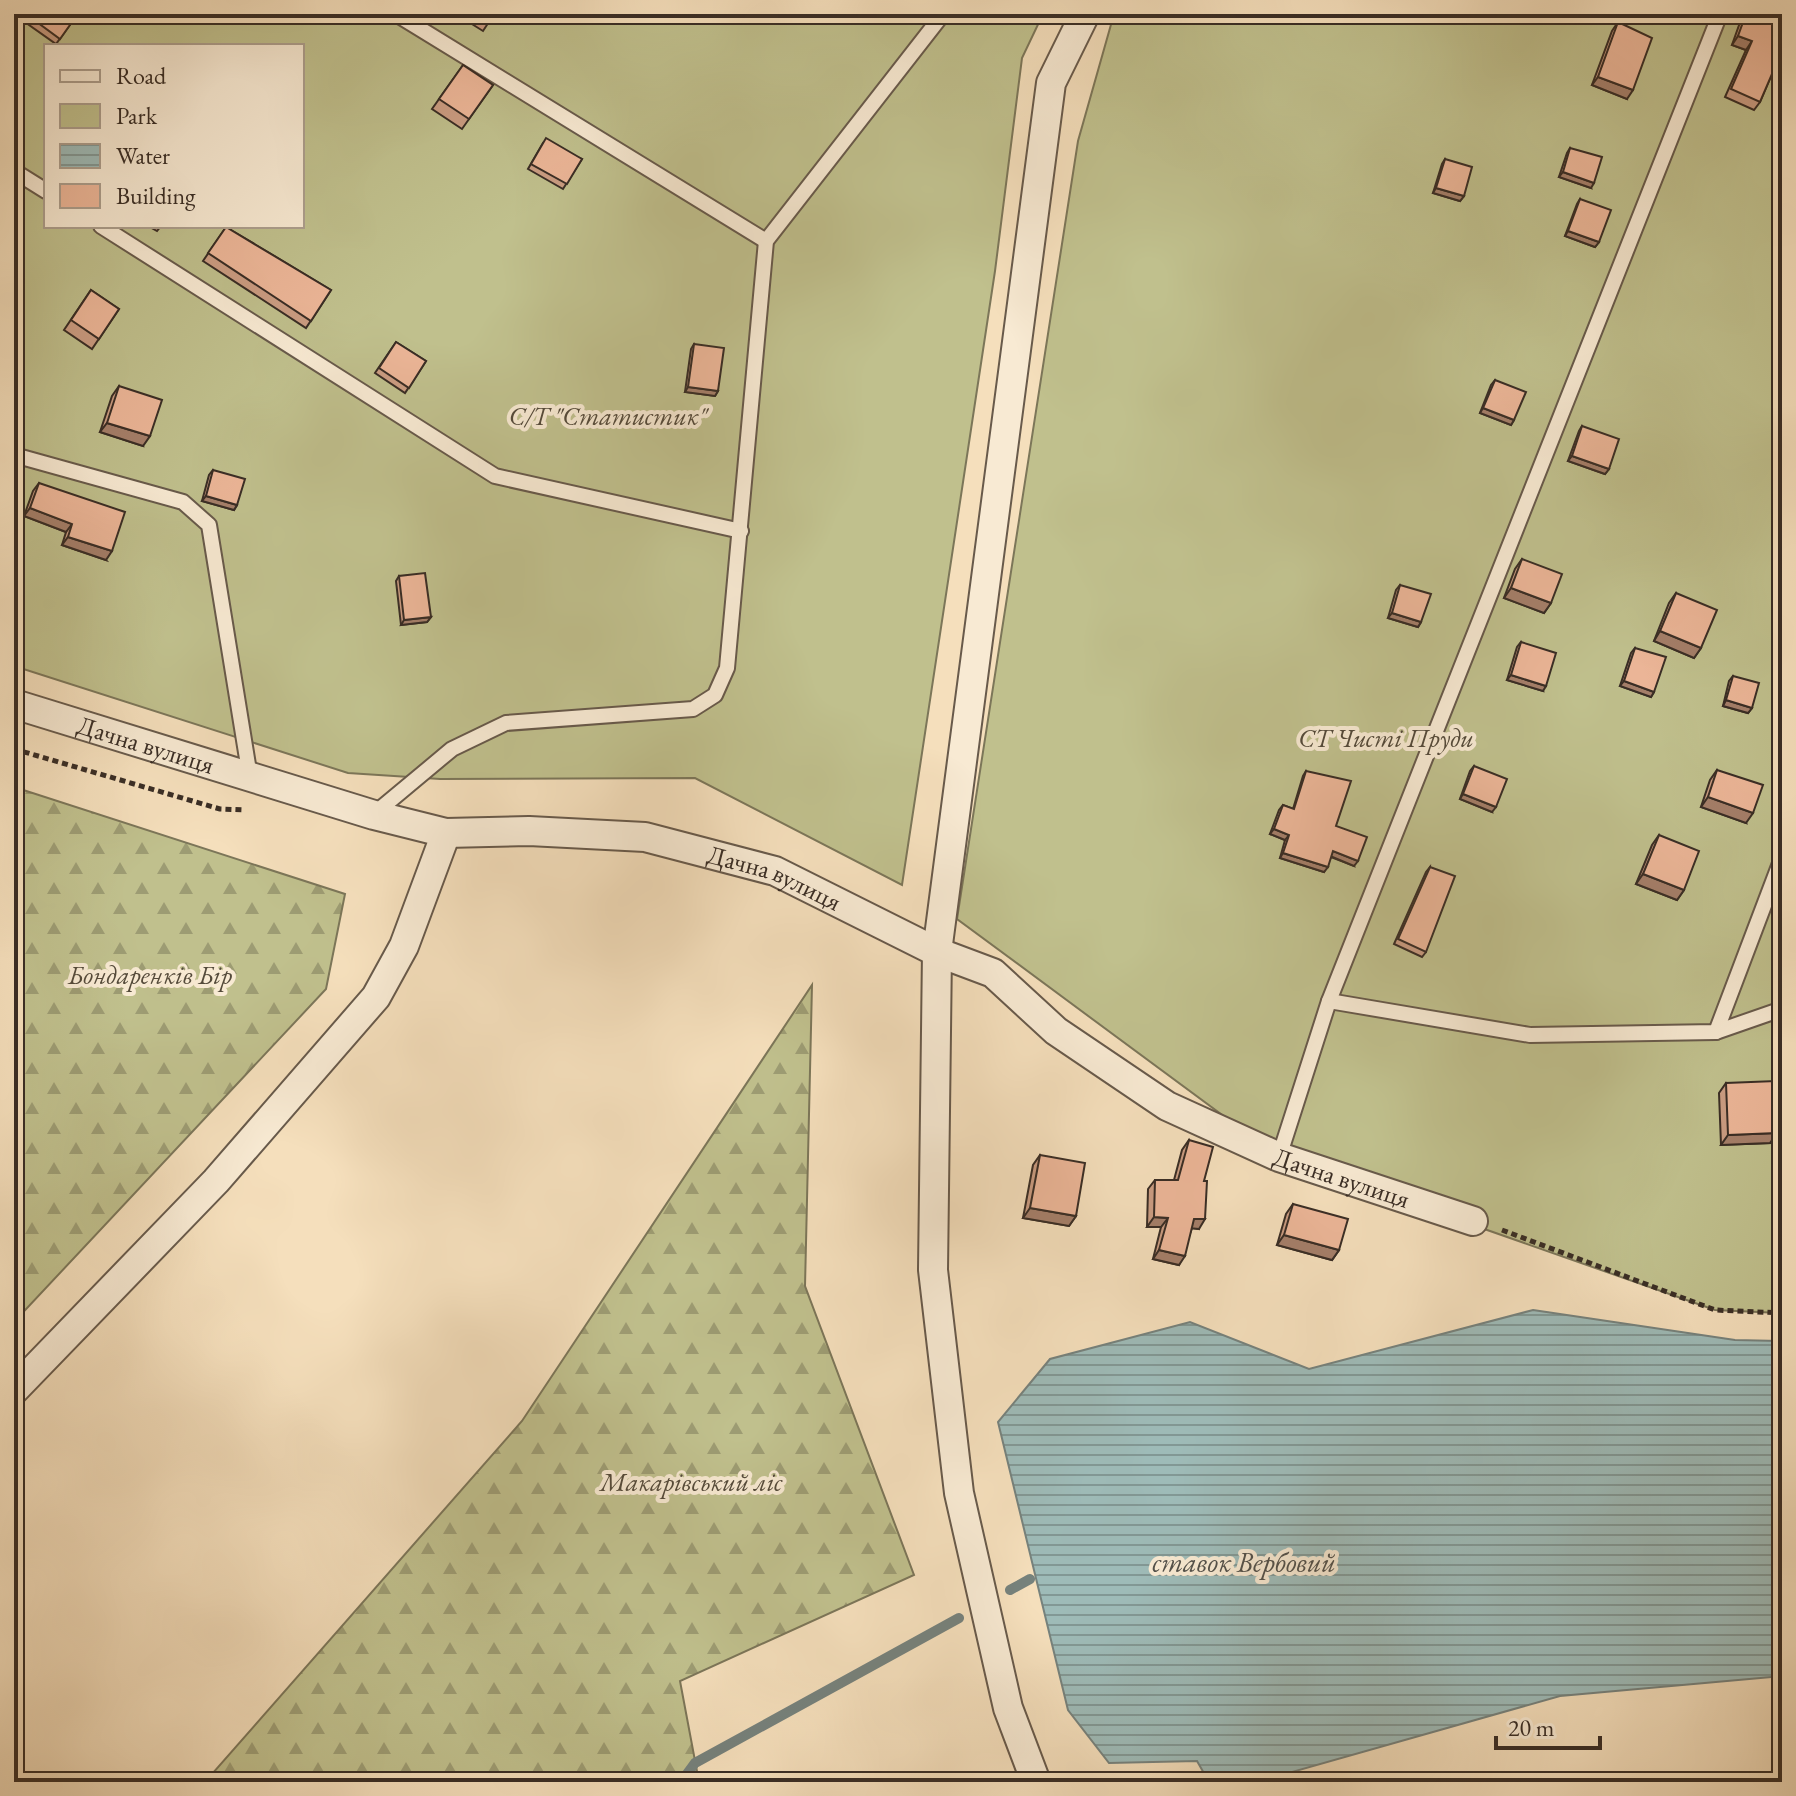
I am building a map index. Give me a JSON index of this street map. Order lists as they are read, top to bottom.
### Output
{
  "streets": {
    "street": ["Дачна вулиця"]
  },
  "water": ["ставок Вербовий"],
  "parks": [
    "С/Т \"Статистик\"",
    "СТ Чисті Пруди",
    "Бондаренків Бір",
    "Макарівський ліс"
  ],
  "legend": [
    "Road",
    "Park",
    "Water",
    "Building"
  ],
  "scale_bar": "20 m"
}
